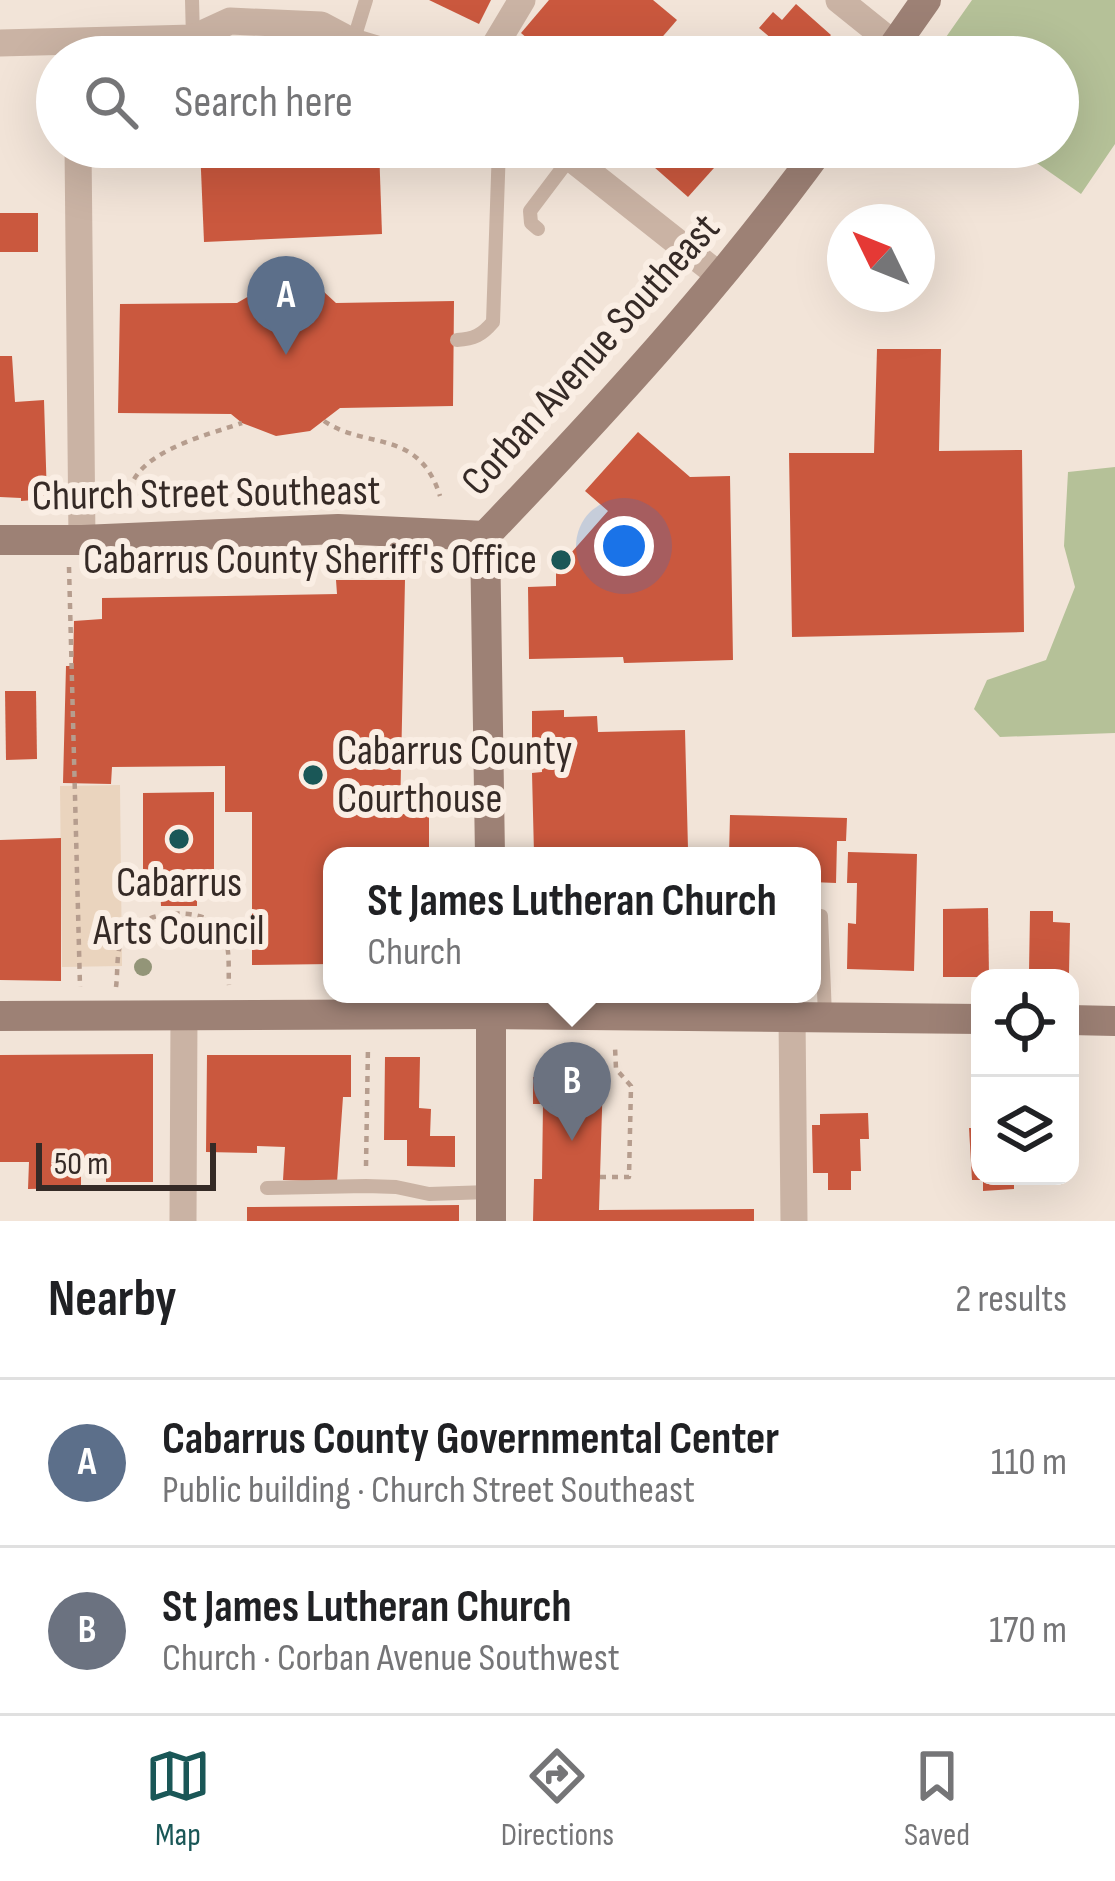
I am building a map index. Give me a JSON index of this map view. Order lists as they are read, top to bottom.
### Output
{
  "streets": {
    "main road": ["Corban Avenue Southeast", "Church Street Southeast"]
  },
  "crossings": [
    ["Corban Avenue Southeast", "Church Street Southeast"]
  ],
  "places": ["Cabarrus County Sheriff's Office", "Cabarrus County Courthouse", "Cabarrus Arts Council"],
  "scale_bar": "50 m",
  "north": "top left",
  "page": {
    "search": "Search here",
    "pins": ["A", "B"],
    "popup": ["St James Lutheran Church", "Church"],
    "scale": "50 m",
    "heading": ["Nearby", "2 results"],
    "list": [
      {
        "mark": "A",
        "name": "Cabarrus County Governmental Center",
        "note": "Public building · Church Street Southeast",
        "value": "110 m"
      },
      {
        "mark": "B",
        "name": "St James Lutheran Church",
        "note": "Church · Corban Avenue Southwest",
        "value": "170 m"
      }
    ],
    "nav": ["Map", "Directions", "Saved"]
  }
}
